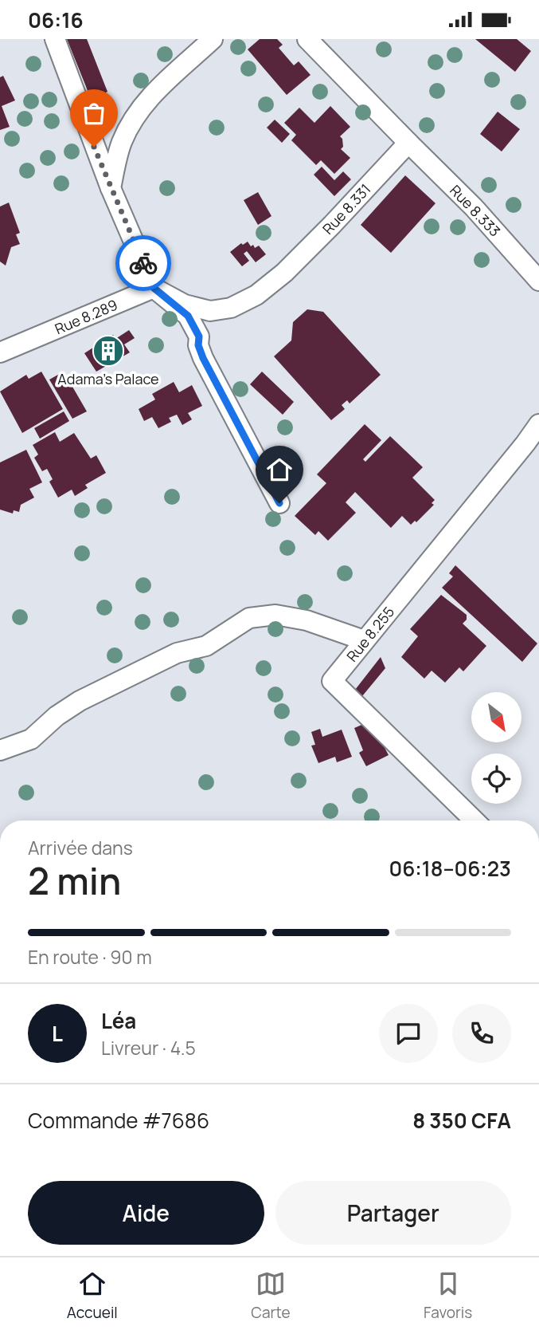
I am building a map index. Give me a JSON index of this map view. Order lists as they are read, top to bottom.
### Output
{
  "streets": {
    "street": [
      "Rue 8.331",
      "Rue 8.333",
      "Rue 8.289",
      "Rue 8.255"
    ]
  },
  "crossings": [
    ["Rue 8.331", "Rue 8.333"],
    ["Rue 8.331", "Rue 8.289"]
  ],
  "places": {
    "building": ["Adama's Palace"]
  },
  "north": "bottom right",
  "page": {
    "status": "06:16",
    "heading": ["2 min", "Arrivée dans", "06:18–06:23"],
    "panel": [
      "Léa",
      "Livreur · 4.5",
      "Commande #7686",
      "8 350 CFA"
    ],
    "bar": "En route · 90 m",
    "round": "L",
    "buttons": ["Aide", "Partager"],
    "tabs": ["Accueil", "Carte", "Favoris"]
  }
}
